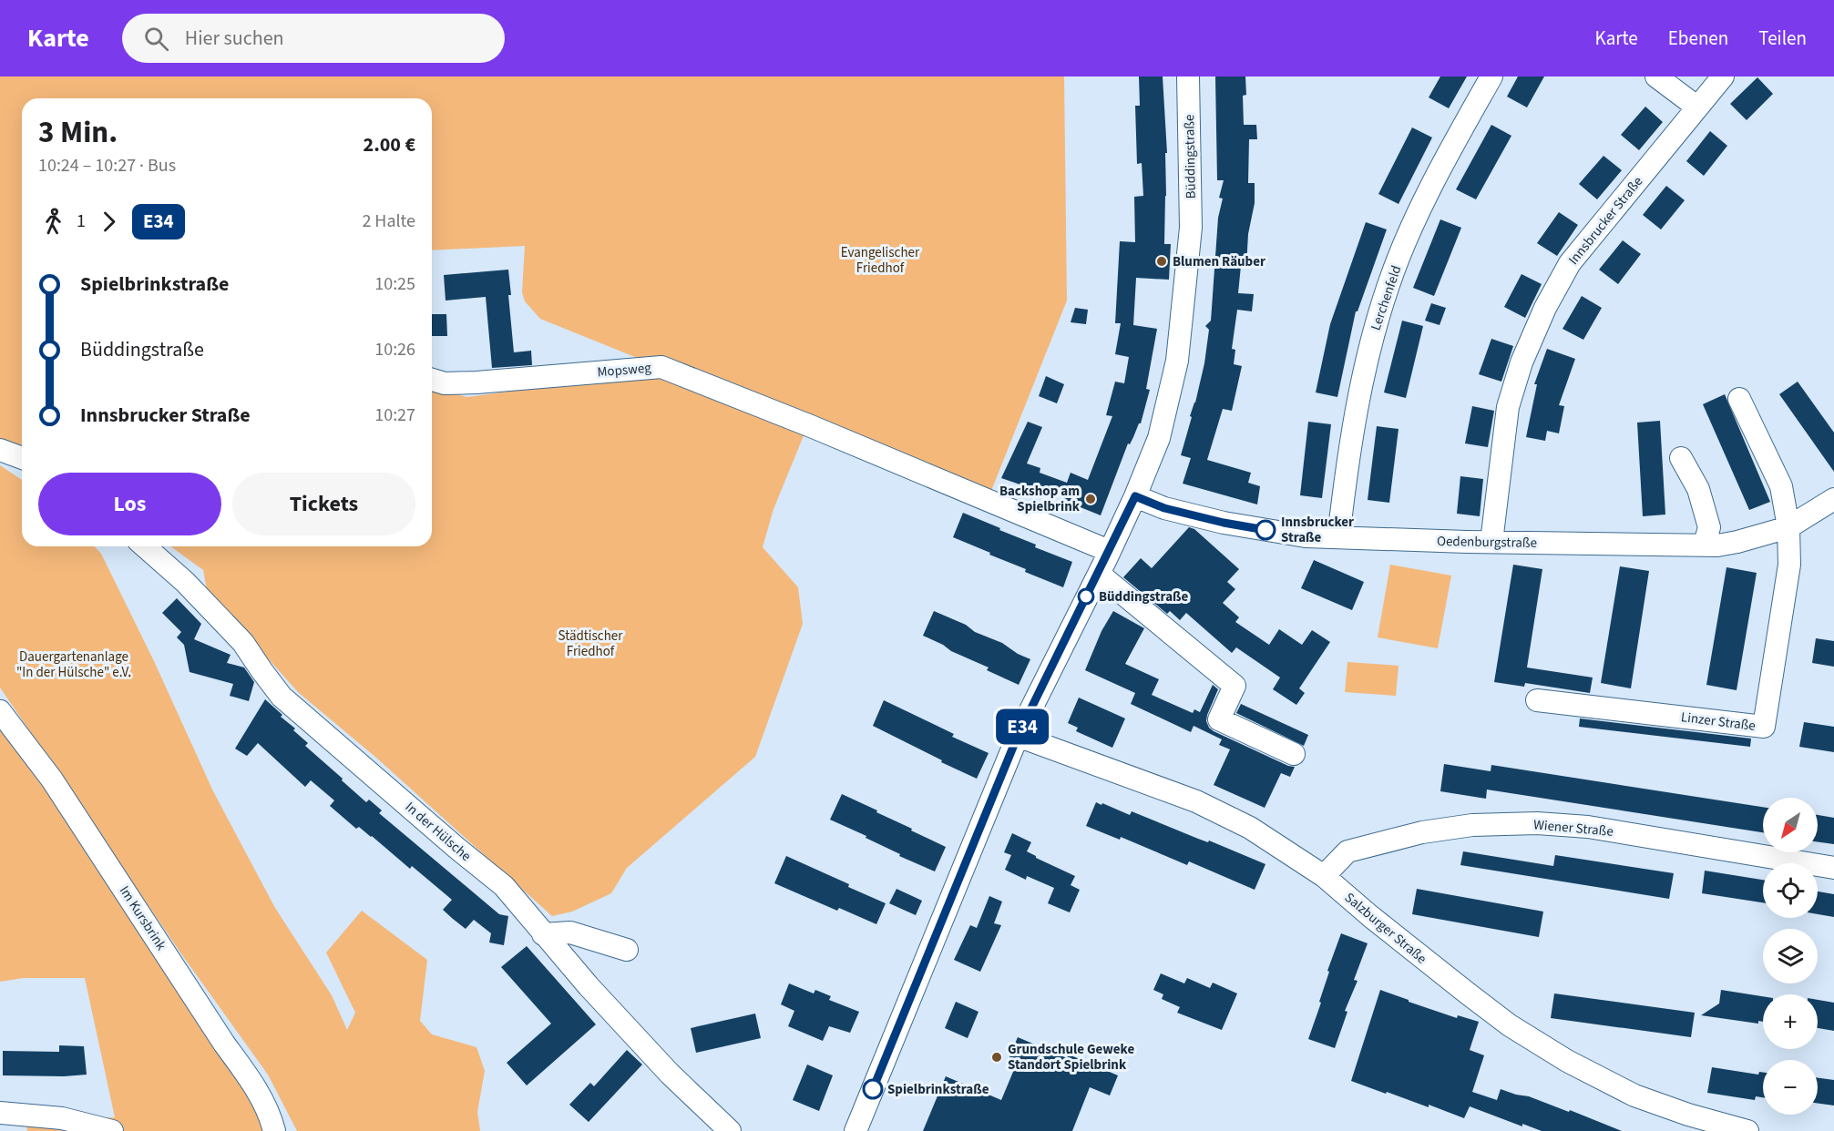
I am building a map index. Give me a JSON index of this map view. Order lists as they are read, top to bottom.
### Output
{
  "streets": {
    "street": [
      "Büddingstraße",
      "Innsbrucker Straße",
      "Lerchenfeld",
      "Mopsweg",
      "Oedenburgstraße",
      "Linzer Straße",
      "Wiener Straße",
      "In der Hülsche",
      "Im Kursbrink",
      "Salzburger Straße"
    ]
  },
  "crossings": [
    ["Büddingstraße", "Mopsweg"],
    ["Büddingstraße", "Oedenburgstraße"],
    ["Büddingstraße", "Salzburger Straße"],
    ["Innsbrucker Straße", "Oedenburgstraße"],
    ["Lerchenfeld", "Oedenburgstraße"],
    ["Oedenburgstraße", "Linzer Straße"],
    ["Wiener Straße", "Salzburger Straße"]
  ],
  "parks": ["Evangelischer Friedhof", "Städtischer Friedhof", "Dauergartenanlage \"In der Hülsche\" e.V."],
  "places": [
    "Blumen Räuber",
    "Backshop am Spielbrink",
    "Innsbrucker Straße",
    "Büddingstraße",
    "Grundschule Geweke Standort Spielbrink",
    "Spielbrinkstraße"
  ],
  "lines": ["bus line E34"],
  "north": "bottom left",
  "page": {
    "header": "Karte",
    "search": "Hier suchen",
    "nav": ["Karte", "Ebenen", "Teilen"],
    "on_map": "E34",
    "heading": ["3 Min.", "10:24 – 10:27 · Bus", "2.00 €"],
    "legs": ["1", "E34", "2 Halte"],
    "list": [
      {
        "name": "Spielbrinkstraße",
        "value": "10:25"
      },
      {
        "name": "Büddingstraße",
        "value": "10:26"
      },
      {
        "name": "Innsbrucker Straße",
        "value": "10:27"
      }
    ],
    "buttons": ["Los", "Tickets"],
    "map_buttons": ["+", "−"]
  }
}
